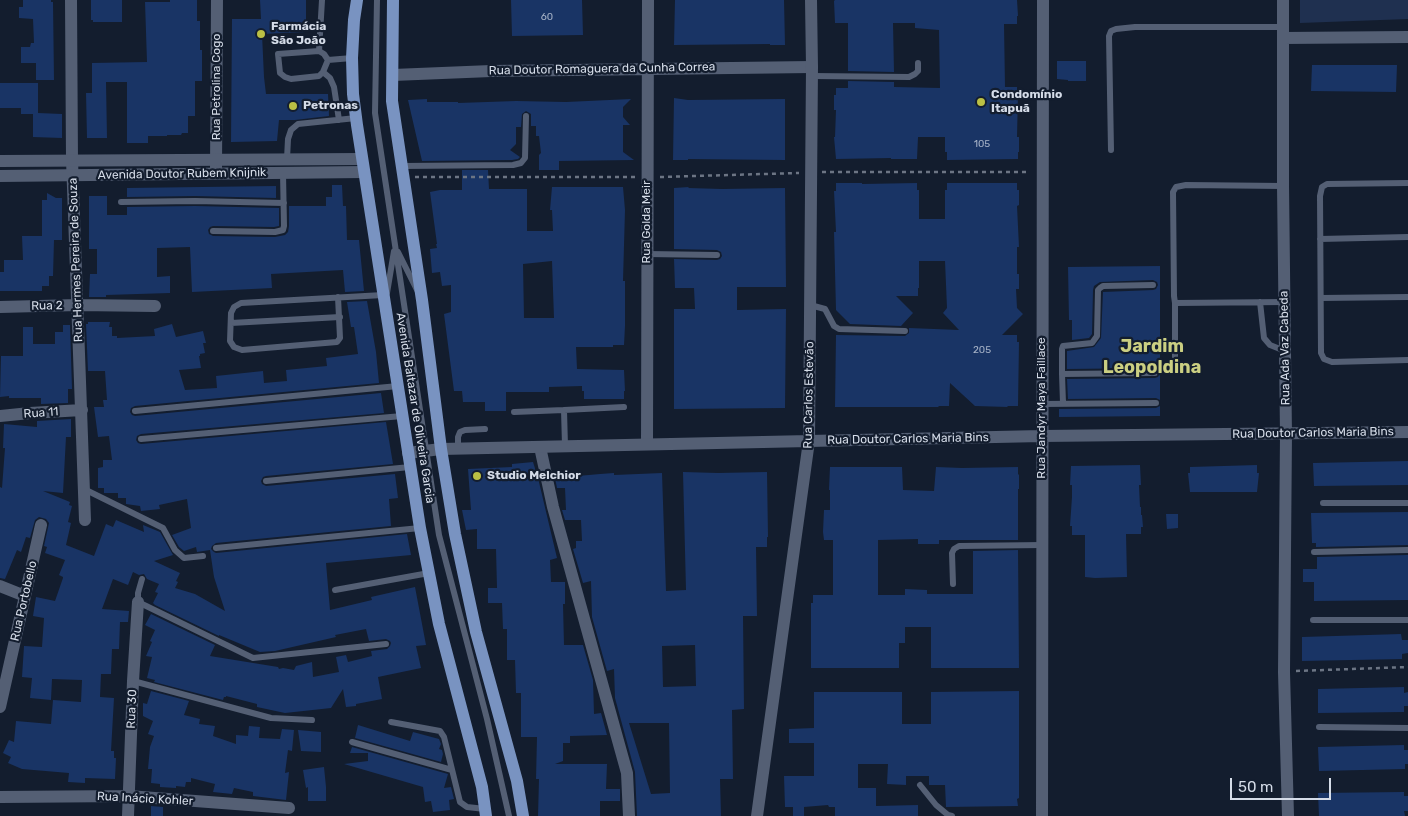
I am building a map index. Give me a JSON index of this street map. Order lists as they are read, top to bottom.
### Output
{
  "streets": {
    "main road": ["Avenida Baltazar de Oliveira Garcia"],
    "street": [
      "Rua Doutor Romaguera da Cunha Correa",
      "Rua Petrolina Cogo",
      "Avenida Doutor Rubem Knijnik",
      "Rua Golda Meir",
      "Rua Hermes Pereira de Souza",
      "Rua 2",
      "Rua Ada Vaz Cabeda",
      "Rua Carlos Estevão",
      "Rua Jandyr Maya Faillace",
      "Rua 11",
      "Rua Doutor Carlos Maria Bins",
      "Rua Portobello",
      "Rua 30",
      "Rua Inácio Kohler"
    ]
  },
  "crossings": [
    ["Rua Doutor Romaguera da Cunha Correa", "Rua Golda Meir"],
    ["Rua Doutor Romaguera da Cunha Correa", "Rua Carlos Estevão"],
    ["Rua Doutor Romaguera da Cunha Correa", "Avenida Baltazar de Oliveira Garcia"],
    ["Rua Petrolina Cogo", "Avenida Doutor Rubem Knijnik"],
    ["Avenida Doutor Rubem Knijnik", "Rua Hermes Pereira de Souza"],
    ["Avenida Doutor Rubem Knijnik", "Avenida Baltazar de Oliveira Garcia"],
    ["Rua Golda Meir", "Rua Doutor Carlos Maria Bins"],
    ["Rua Hermes Pereira de Souza", "Rua 2"],
    ["Rua Hermes Pereira de Souza", "Rua 11"],
    ["Rua Ada Vaz Cabeda", "Rua Doutor Carlos Maria Bins"],
    ["Rua Carlos Estevão", "Rua Doutor Carlos Maria Bins"],
    ["Avenida Baltazar de Oliveira Garcia", "Rua Doutor Carlos Maria Bins"],
    ["Rua Jandyr Maya Faillace", "Rua Doutor Carlos Maria Bins"],
    ["Rua 30", "Rua Inácio Kohler"]
  ],
  "districts": ["Jardim Leopoldina"],
  "places": [
    "Farmácia São João",
    "Condomínio Itapuã",
    "Petronas",
    "Studio Melchior"
  ],
  "house_numbers": ["60", "105", "205"],
  "scale_bar": "50 m"
}
